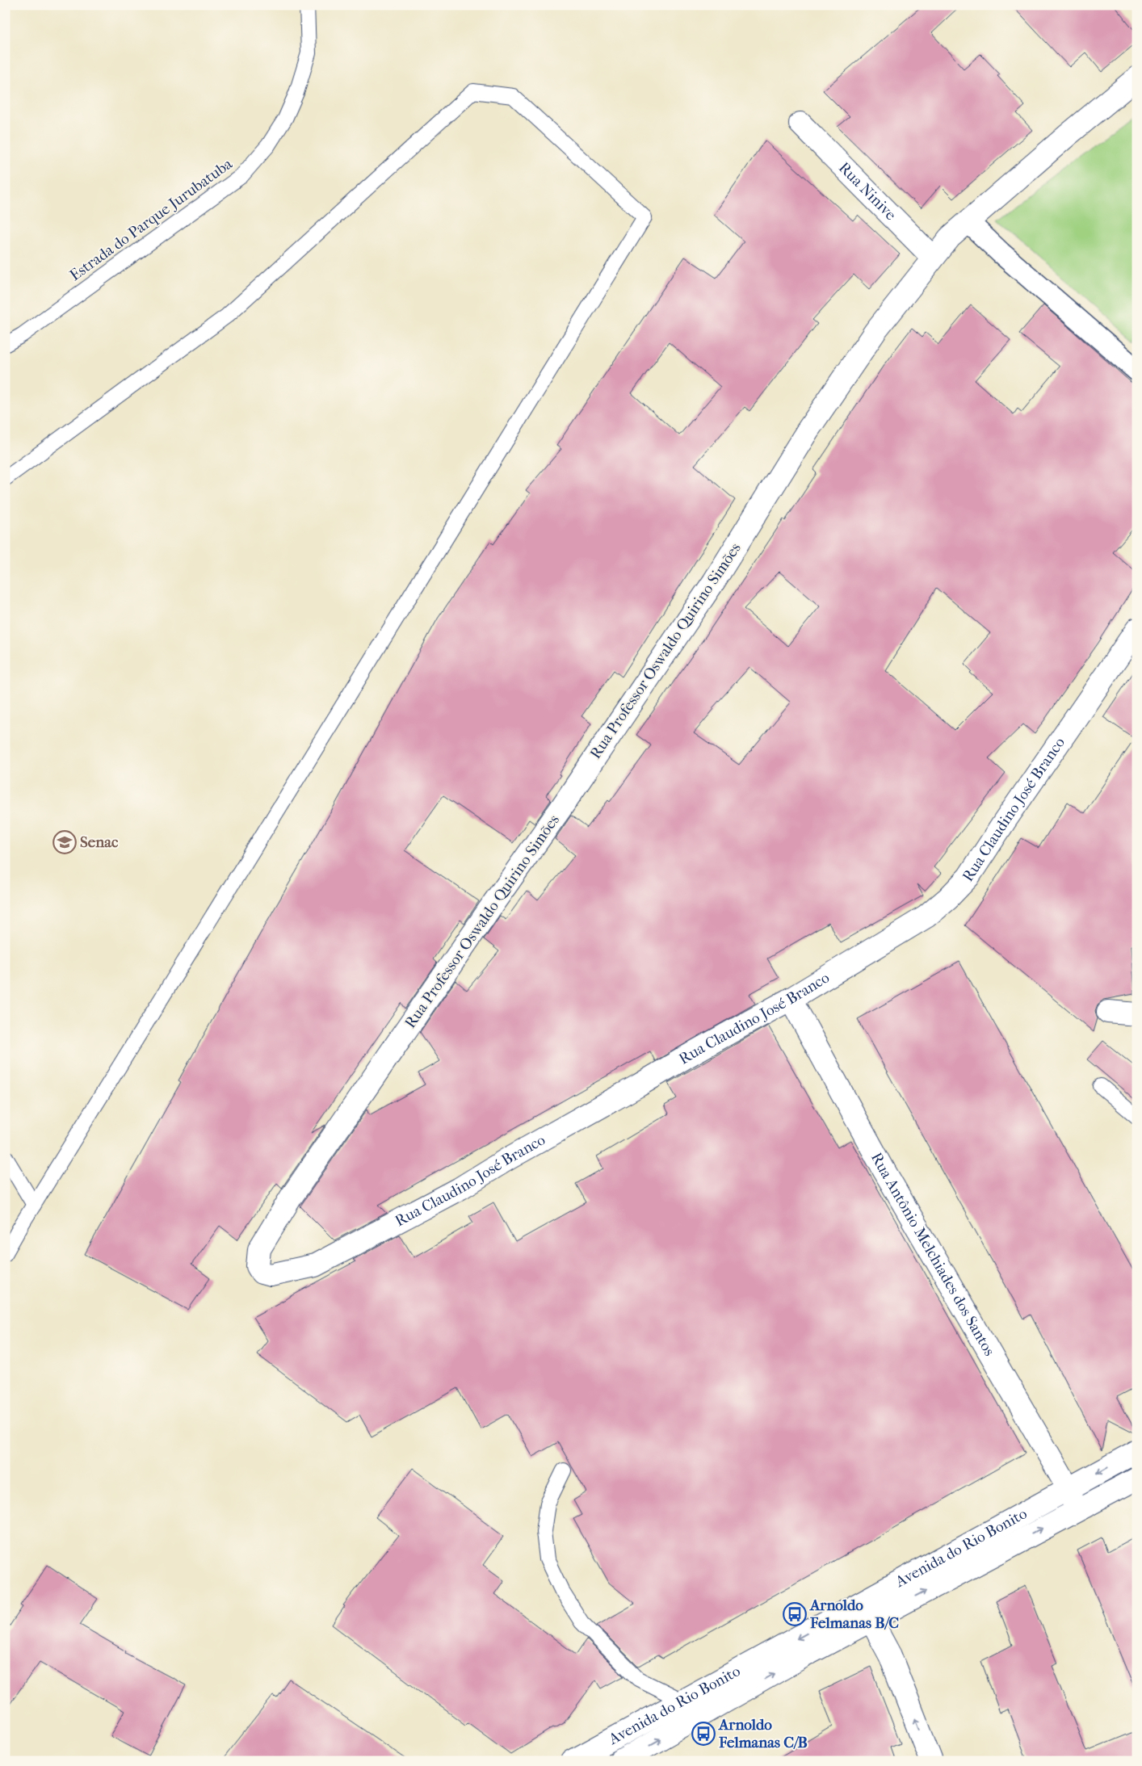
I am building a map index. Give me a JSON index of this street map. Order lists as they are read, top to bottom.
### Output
{
  "streets": {
    "street": [
      "Rua Ninive",
      "Rua Professor Oswaldo Quirino Simões",
      "Rua Claudino José Branco",
      "Rua Antônio Melchiades dos Santos",
      "Avenida do Rio Bonito"
    ],
    "lane": ["Estrada do Parque Jurubatuba"]
  },
  "crossings": [
    ["Rua Ninive", "Rua Professor Oswaldo Quirino Simões"],
    ["Rua Professor Oswaldo Quirino Simões", "Rua Claudino José Branco"],
    ["Rua Claudino José Branco", "Rua Antônio Melchiades dos Santos"],
    ["Rua Antônio Melchiades dos Santos", "Avenida do Rio Bonito"]
  ],
  "places": {
    "school or university": ["Senac"],
    "bus stop": ["Arnoldo Felmanas B/C", "Arnoldo Felmanas C/B"]
  }
}
